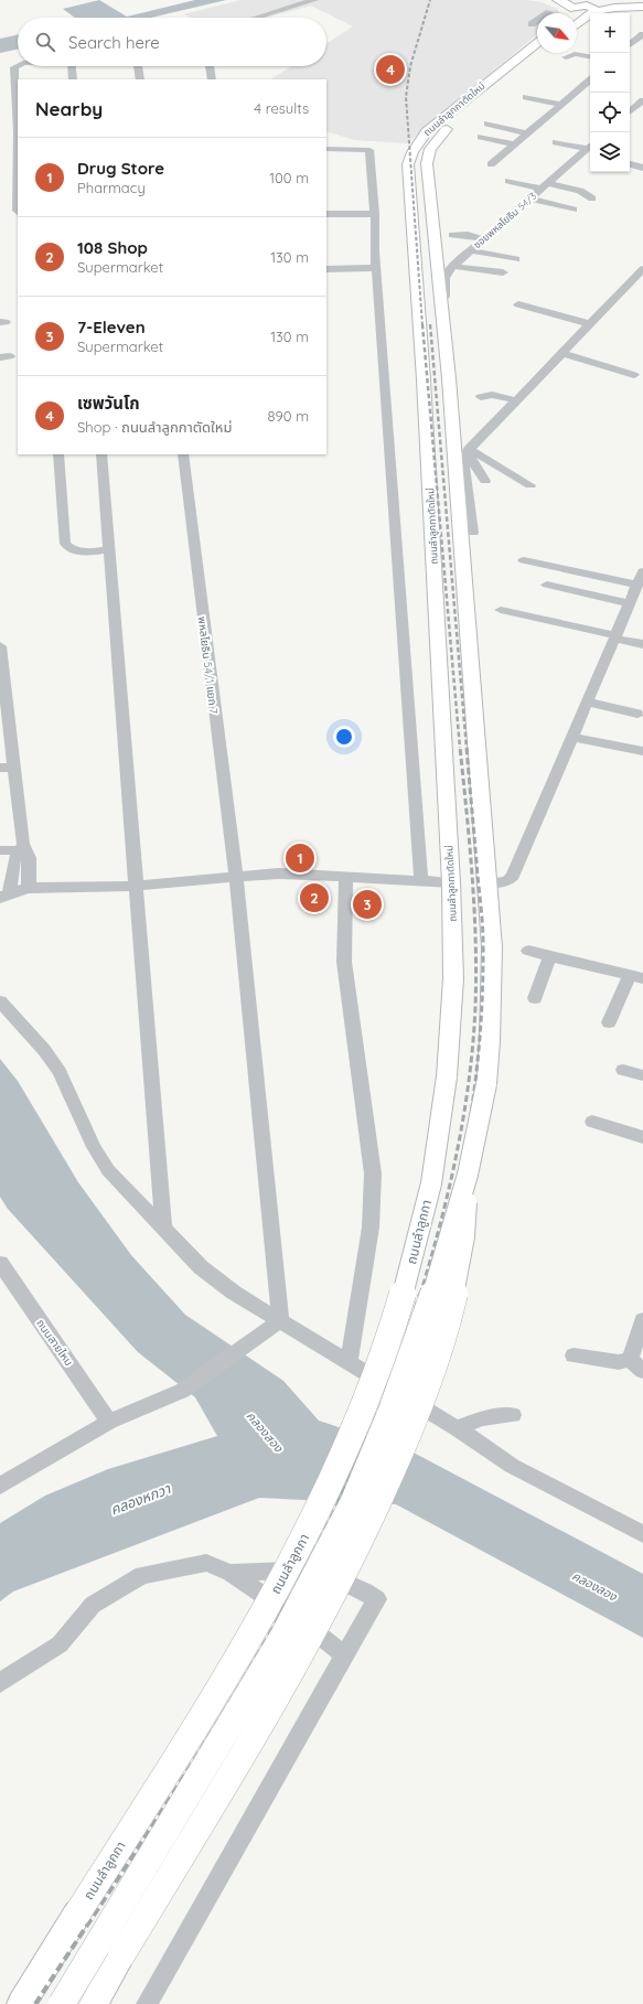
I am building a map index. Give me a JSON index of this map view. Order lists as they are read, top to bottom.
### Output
{
  "streets": {
    "main road": ["ถนนลำลูกกาตัดใหม่", "ถนนลำลูกกา"],
    "street": ["ซอยพหลโยธิน 54/3", "พหลโยธิน 54/1 แยก 7", "ถนนสายไหม"]
  },
  "crossings": [
    ["ถนนลำลูกกาตัดใหม่", "ถนนลำลูกกา"]
  ],
  "water": ["คลองสอง", "คลองหกวา"],
  "north": "bottom right",
  "page": {
    "map_buttons": ["+", "−"],
    "search": "Search here",
    "pins": [
      "4",
      "1",
      "2",
      "3"
    ],
    "heading": ["Nearby", "4 results"],
    "list": [
      {
        "mark": "1",
        "name": "Drug Store",
        "note": "Pharmacy",
        "value": "100 m"
      },
      {
        "mark": "2",
        "name": "108 Shop",
        "note": "Supermarket",
        "value": "130 m"
      },
      {
        "mark": "3",
        "name": "7-Eleven",
        "note": "Supermarket",
        "value": "130 m"
      },
      {
        "mark": "4",
        "name": "เซพวันโก",
        "note": "Shop · ถนนลำลูกกาตัดใหม่",
        "value": "890 m"
      }
    ]
  }
}
